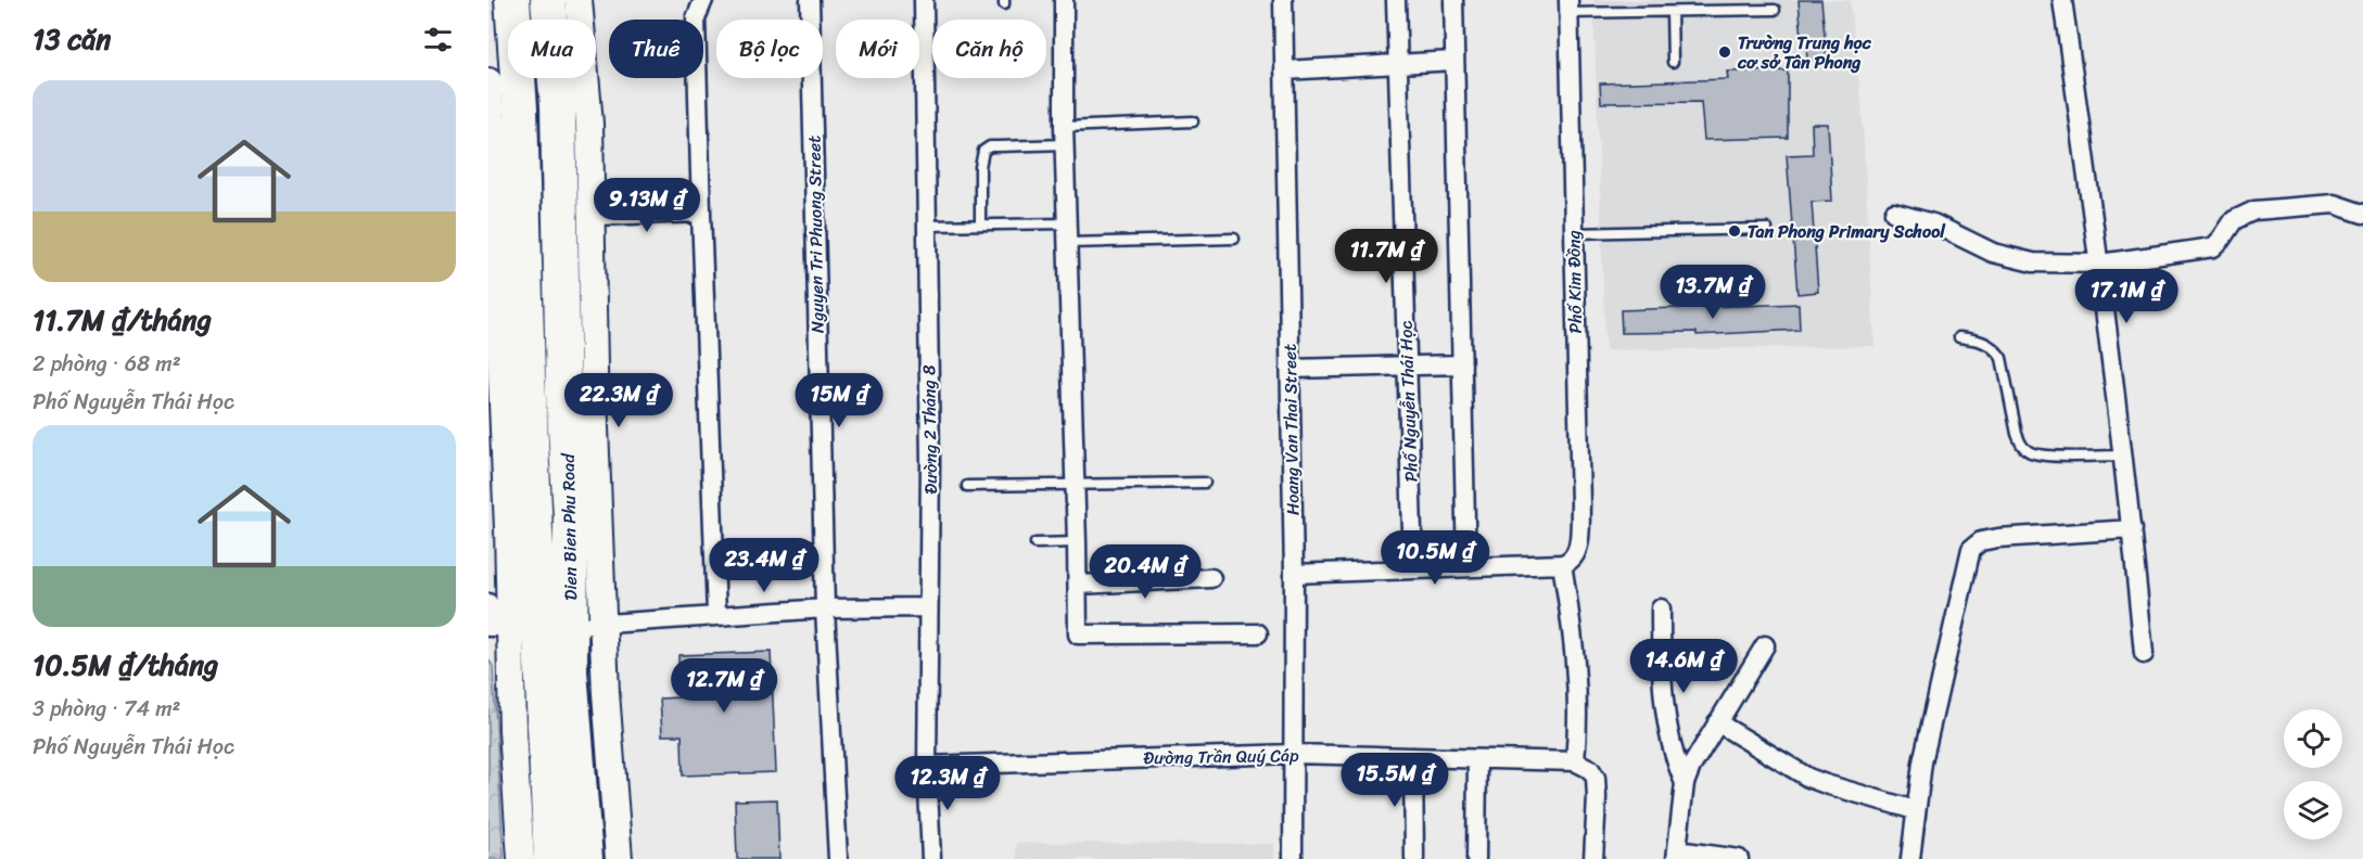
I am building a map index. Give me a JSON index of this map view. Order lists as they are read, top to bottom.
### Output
{
  "streets": {
    "highway": ["Dien Bien Phu Road"],
    "street": [
      "Nguyen Tri Phuong Street",
      "Phố Kim Đồng",
      "Phố Nguyễn Thái Học",
      "Đường 2 Tháng 8",
      "Hoang Van Thai Street",
      "Đường Trần Quý Cáp"
    ]
  },
  "crossings": [
    ["Đường 2 Tháng 8", "Đường Trần Quý Cáp"],
    ["Hoang Van Thai Street", "Đường Trần Quý Cáp"]
  ],
  "places": ["Trường Trung học cơ sở Tân Phong", "Tan Phong Primary School"],
  "page": {
    "heading": "13 căn",
    "chip": [
      "Mua",
      "Thuê",
      "Bộ lọc",
      "Mới",
      "Căn hộ"
    ],
    "list": [
      {
        "name": "11.7M ₫/tháng",
        "note": "2 phòng · 68 m² · Phố Nguyễn Thái Học"
      },
      {
        "name": "10.5M ₫/tháng",
        "note": "3 phòng · 74 m² · Phố Nguyễn Thái Học"
      }
    ],
    "price": [
      "9.13M ₫",
      "11.7M ₫",
      "13.7M ₫",
      "17.1M ₫",
      "22.3M ₫",
      "15M ₫",
      "10.5M ₫",
      "23.4M ₫",
      "20.4M ₫",
      "14.6M ₫",
      "12.7M ₫",
      "15.5M ₫",
      "12.3M ₫"
    ]
  }
}
